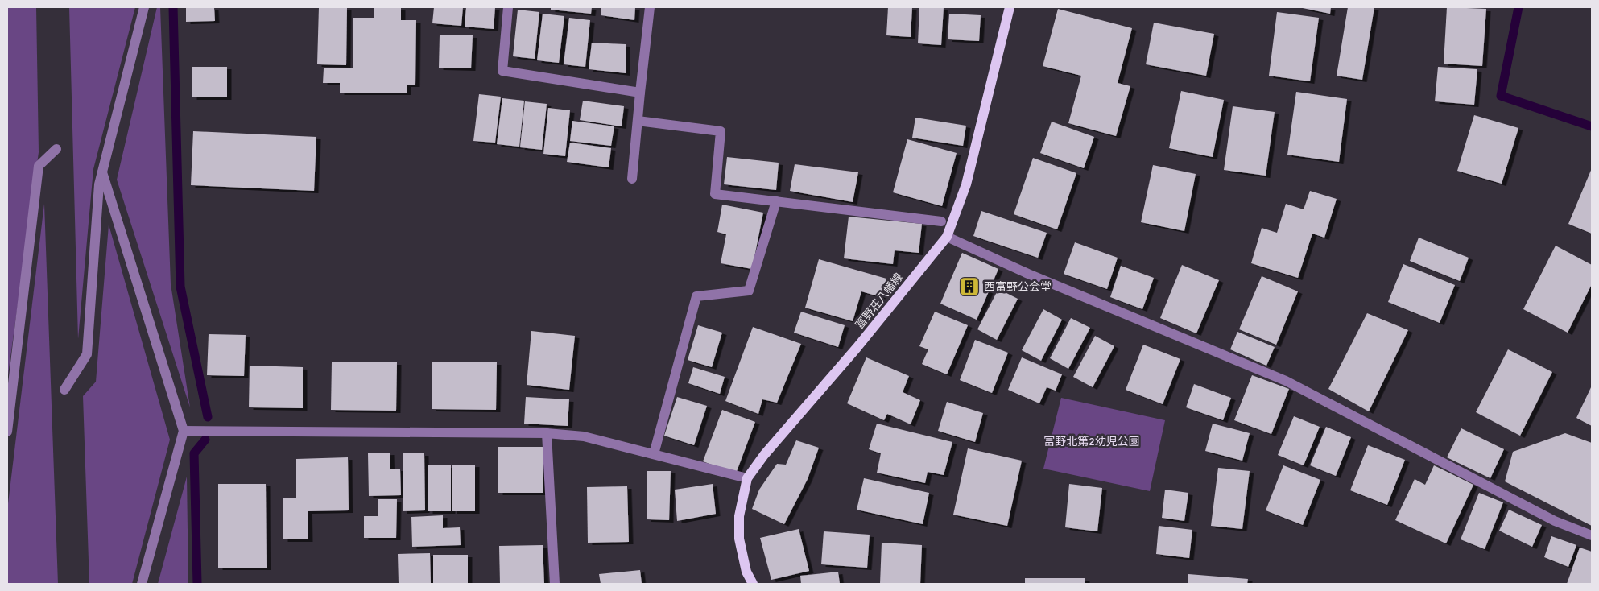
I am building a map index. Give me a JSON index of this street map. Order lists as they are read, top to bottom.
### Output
{
  "streets": {
    "main road": ["富野荘八幡線"]
  },
  "parks": ["富野北第2幼児公園"],
  "places": {
    "building": ["西富野公会堂"]
  }
}
